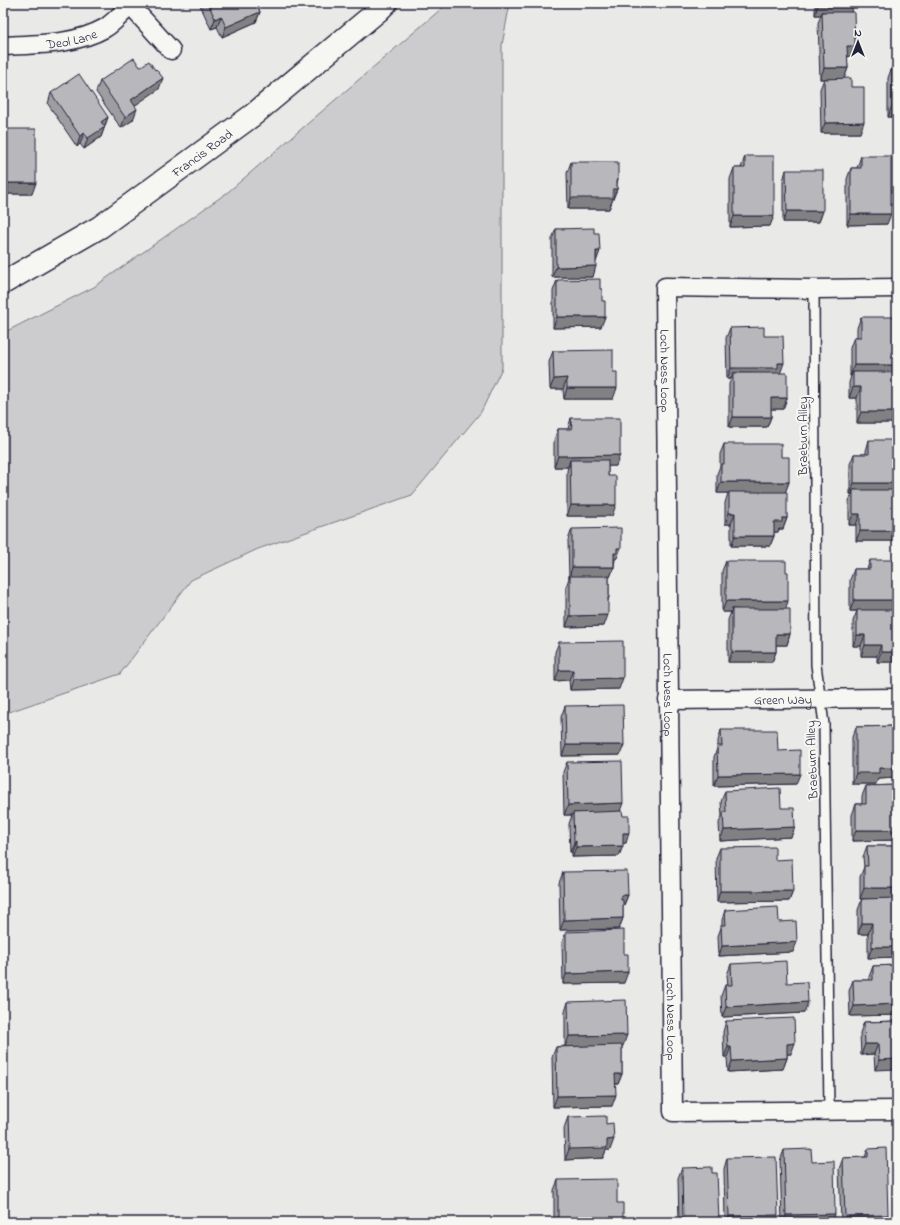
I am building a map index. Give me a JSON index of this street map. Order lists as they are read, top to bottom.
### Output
{
  "streets": {
    "street": [
      "Deol Lane",
      "Francis Road",
      "Loch Ness Loop",
      "Green Way"
    ],
    "lane": ["Braeburn Alley"]
  },
  "crossings": [
    ["Loch Ness Loop", "Braeburn Alley"],
    ["Loch Ness Loop", "Green Way"],
    ["Braeburn Alley", "Green Way"]
  ],
  "north": "top"
}
